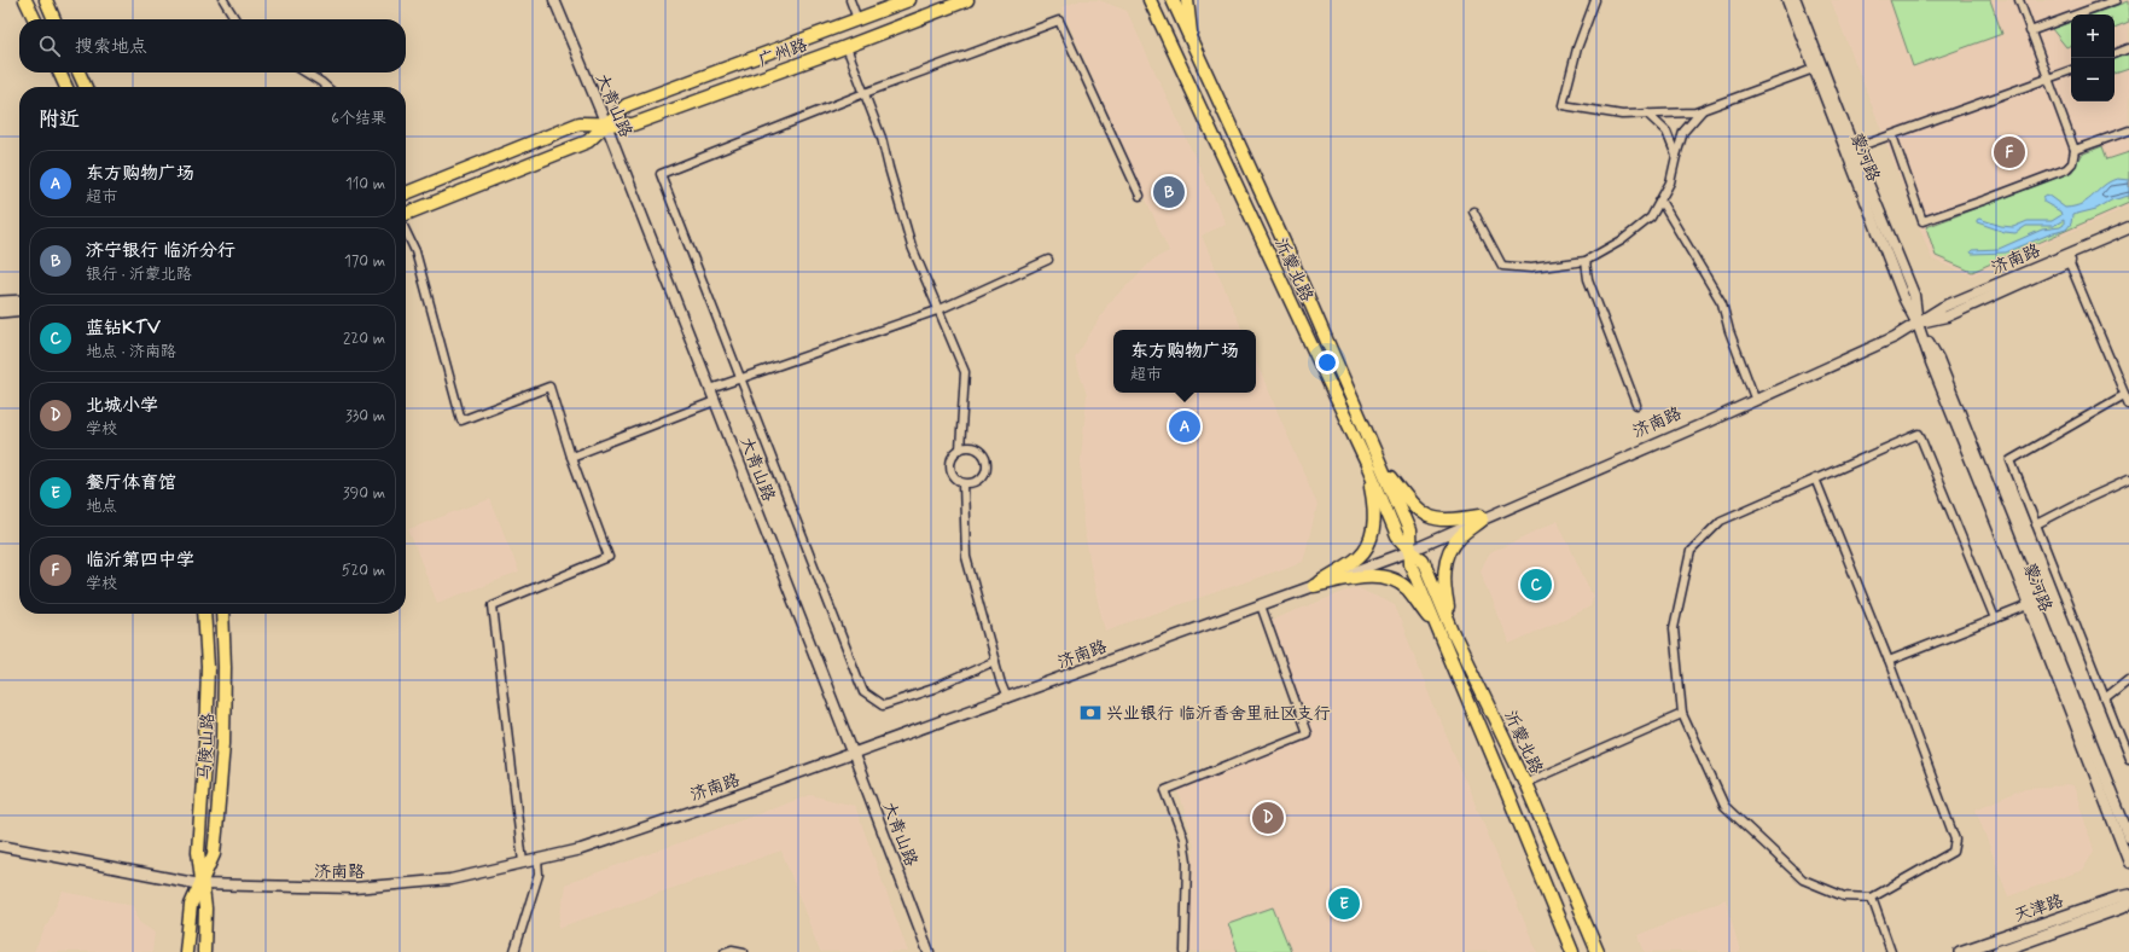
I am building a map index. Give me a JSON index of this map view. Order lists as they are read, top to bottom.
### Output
{
  "streets": {
    "main road": [
      "广州路",
      "沂蒙北路",
      "马陵山路",
      "天津路"
    ],
    "street": ["大青山路", "蒙河路", "济南路"]
  },
  "crossings": [
    ["广州路", "大青山路"],
    ["大青山路", "济南路"],
    ["蒙河路", "济南路"],
    ["济南路", "沂蒙北路"],
    ["济南路", "马陵山路"]
  ],
  "places": {
    "bank": ["兴业银行 临沂香舍里社区支行"]
  },
  "page": {
    "map_buttons": ["+", "−"],
    "search": "搜索地点",
    "heading": ["附近", "6个结果"],
    "pins": [
      "F",
      "B",
      "A",
      "C",
      "D",
      "E"
    ],
    "list": [
      {
        "mark": "A",
        "name": "东方购物广场",
        "note": "超市",
        "value": "110 m"
      },
      {
        "mark": "B",
        "name": "济宁银行 临沂分行",
        "note": "银行 · 沂蒙北路",
        "value": "170 m"
      },
      {
        "mark": "C",
        "name": "蓝钻KTV",
        "note": "地点 · 济南路",
        "value": "220 m"
      },
      {
        "mark": "D",
        "name": "北城小学",
        "note": "学校",
        "value": "330 m"
      },
      {
        "mark": "E",
        "name": "餐厅体育馆",
        "note": "地点",
        "value": "390 m"
      },
      {
        "mark": "F",
        "name": "临沂第四中学",
        "note": "学校",
        "value": "520 m"
      }
    ],
    "popup": ["东方购物广场", "超市"]
  }
}
